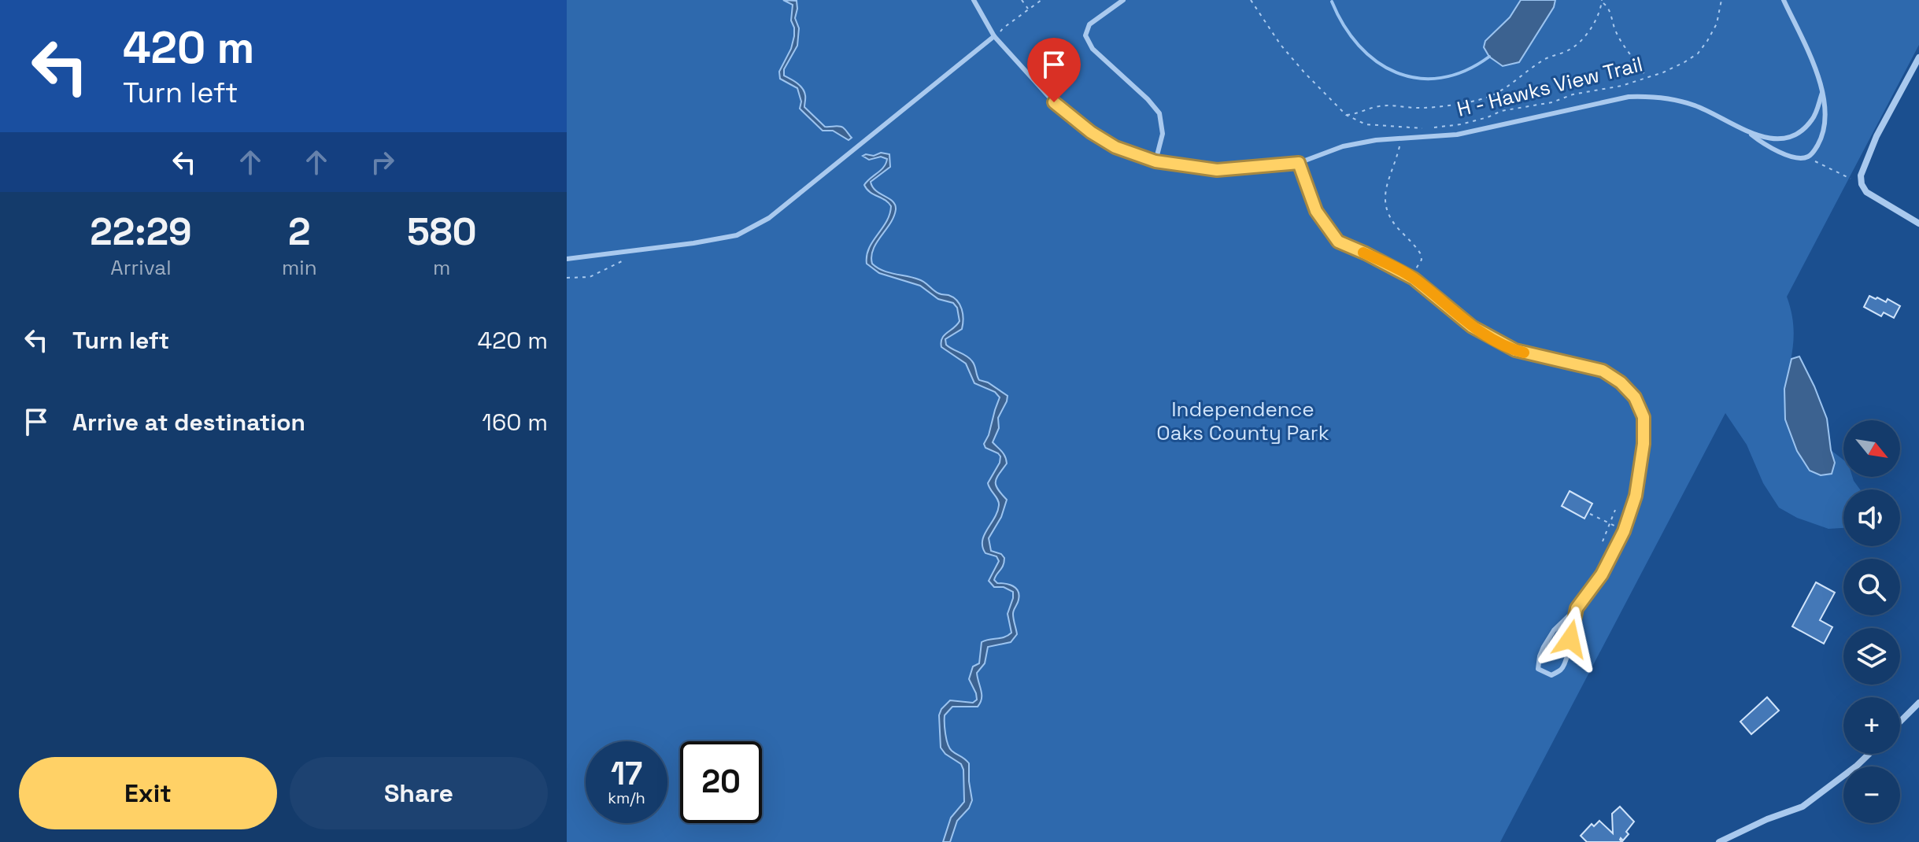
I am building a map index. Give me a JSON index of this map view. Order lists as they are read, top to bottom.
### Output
{
  "streets": {
    "path": ["H - Hawks View Trail"]
  },
  "parks": ["Independence Oaks County Park"],
  "north": "bottom right",
  "page": {
    "turn": ["420 m", "Turn left"],
    "eta": [
      "22:29",
      "Arrival",
      "2",
      "min",
      "580",
      "m"
    ],
    "list": [
      {
        "name": "Turn left",
        "value": "420 m"
      },
      {
        "name": "Arrive at destination",
        "value": "160 m"
      }
    ],
    "map_buttons": ["+", "−"],
    "speed": "17 km/h",
    "limit": "20",
    "buttons": ["Exit", "Share"]
  }
}
